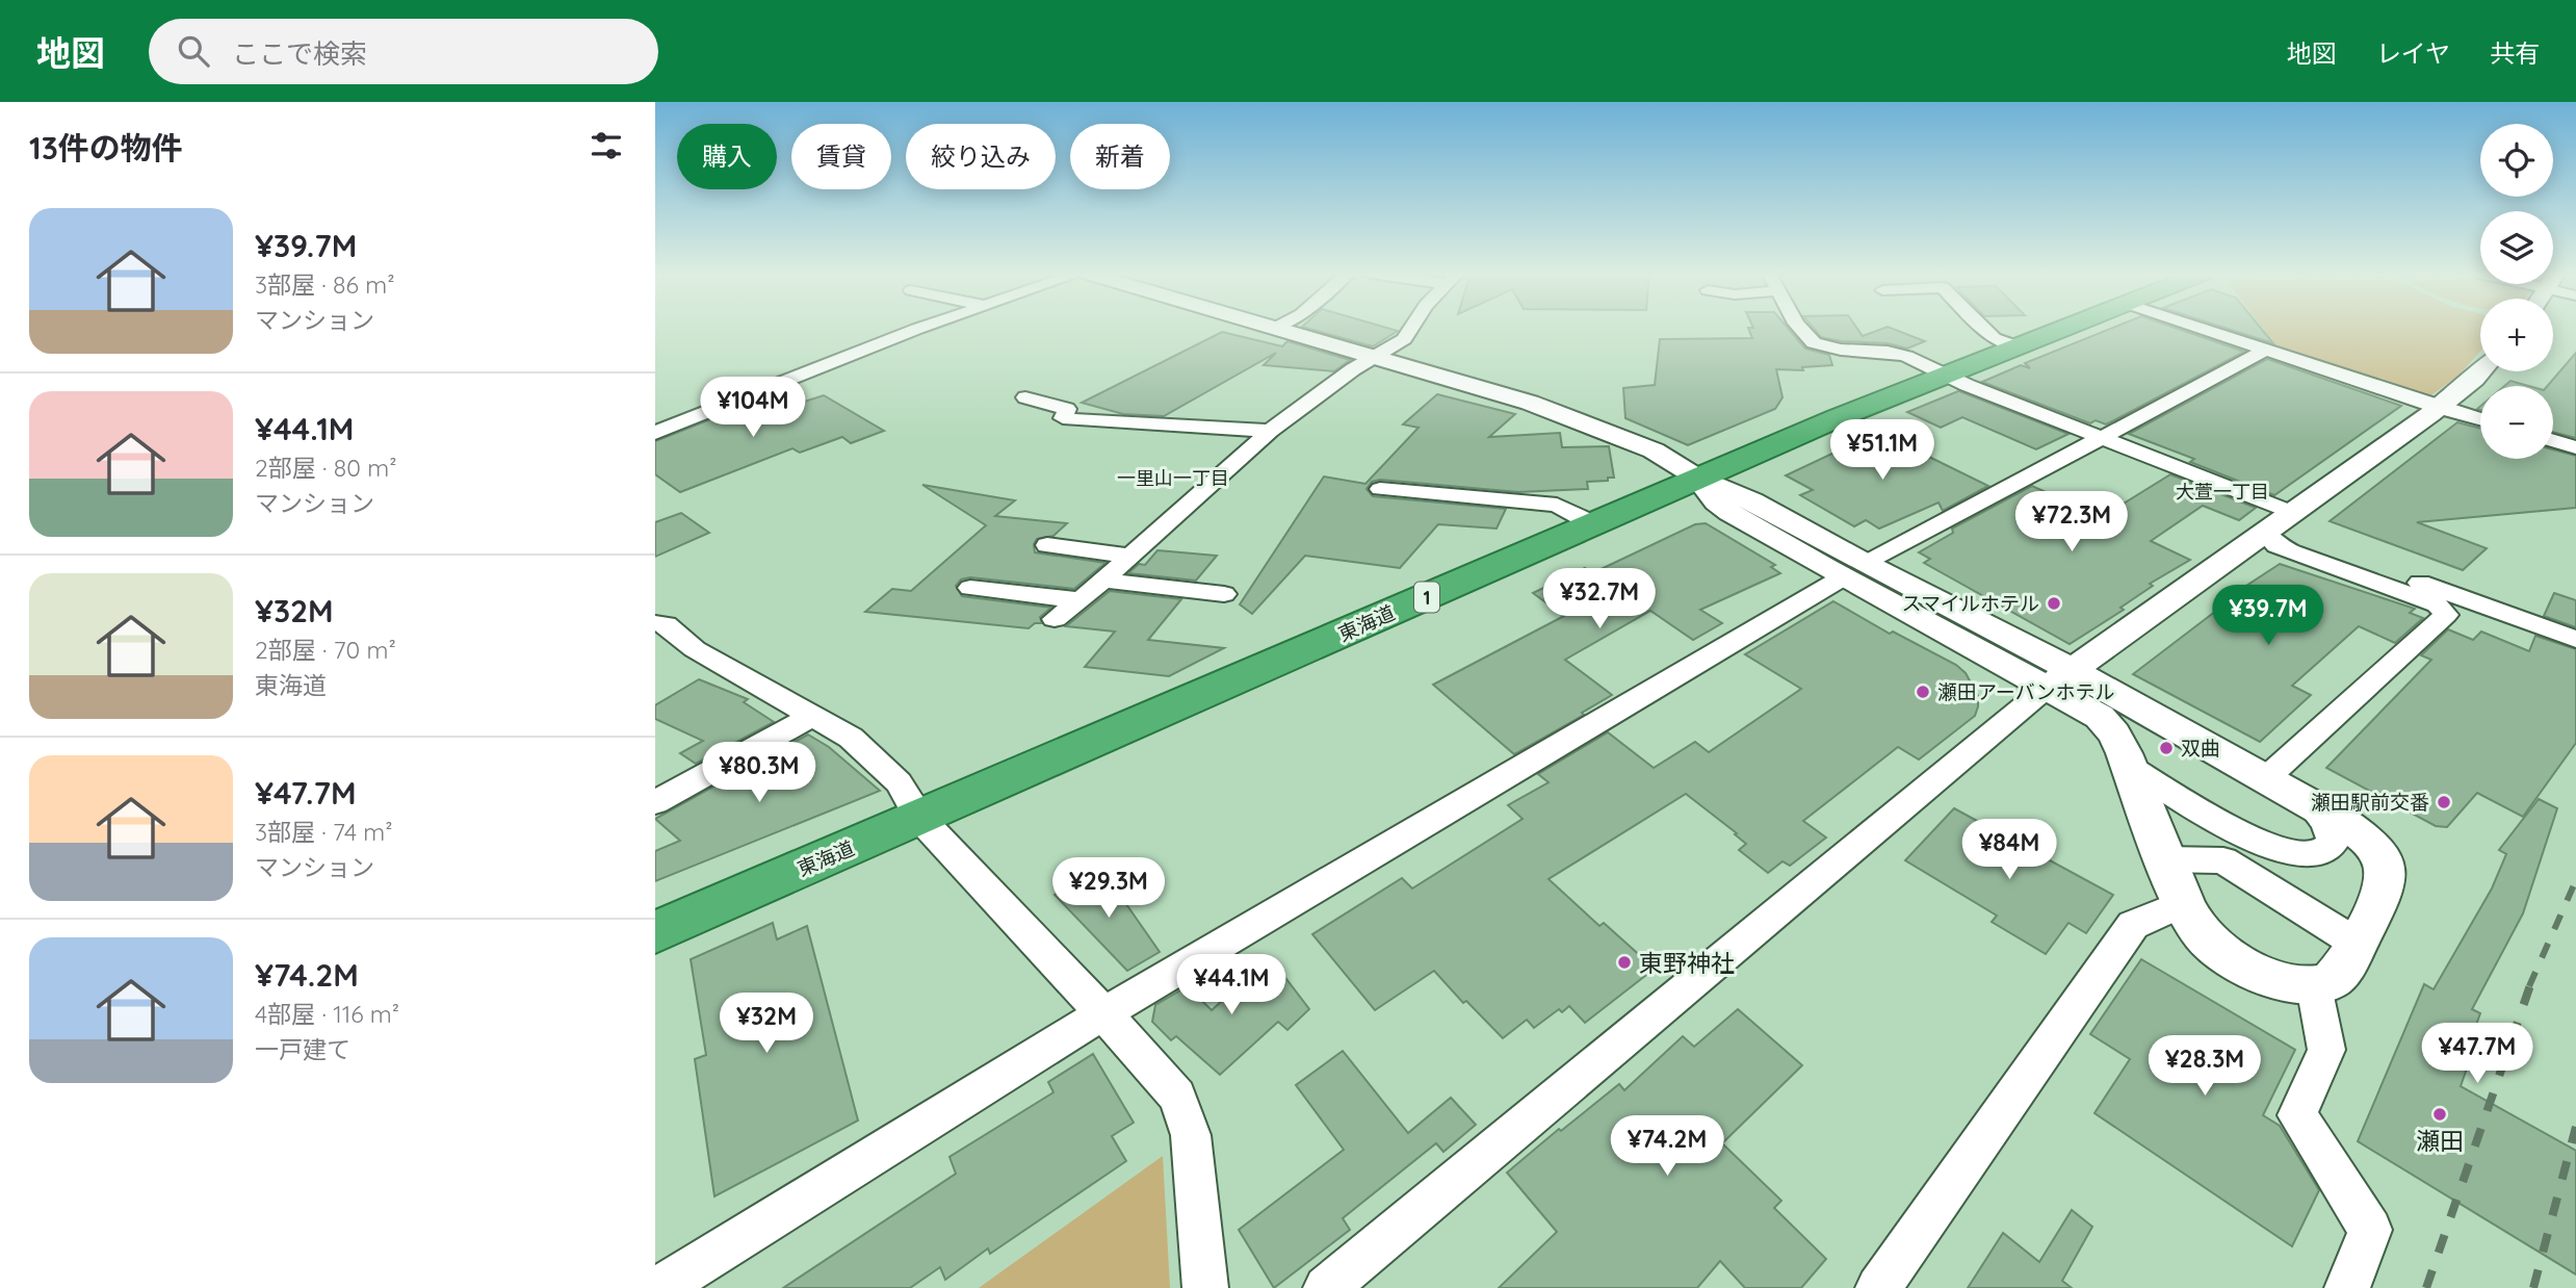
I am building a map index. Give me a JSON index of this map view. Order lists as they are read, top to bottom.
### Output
{
  "streets": {
    "highway": ["1", "東海道"]
  },
  "districts": ["一里山一丁目", "大萱一丁目"],
  "places": [
    "スマイルホテル",
    "瀬田アーバンホテル",
    "双曲",
    "瀬田駅前交番",
    "東野神社",
    "瀬田"
  ],
  "page": {
    "header": "地図",
    "search": "ここで検索",
    "nav": ["地図", "レイヤ", "共有"],
    "heading": "13件の物件",
    "map_buttons": ["+", "−"],
    "chip": [
      "購入",
      "賃貸",
      "絞り込み",
      "新着"
    ],
    "list": [
      {
        "name": "¥39.7M",
        "note": "3部屋 · 86 m² · マンション"
      },
      {
        "name": "¥44.1M",
        "note": "2部屋 · 80 m² · マンション"
      },
      {
        "name": "¥32M",
        "note": "2部屋 · 70 m² · 東海道"
      },
      {
        "name": "¥47.7M",
        "note": "3部屋 · 74 m² · マンション"
      },
      {
        "name": "¥74.2M",
        "note": "4部屋 · 116 m² · 一戸建て"
      }
    ],
    "price": [
      "¥104M",
      "¥51.1M",
      "¥72.3M",
      "¥32.7M",
      "¥39.7M",
      "¥80.3M",
      "¥84M",
      "¥29.3M",
      "¥44.1M",
      "¥32M",
      "¥47.7M",
      "¥28.3M",
      "¥74.2M"
    ]
  }
}
